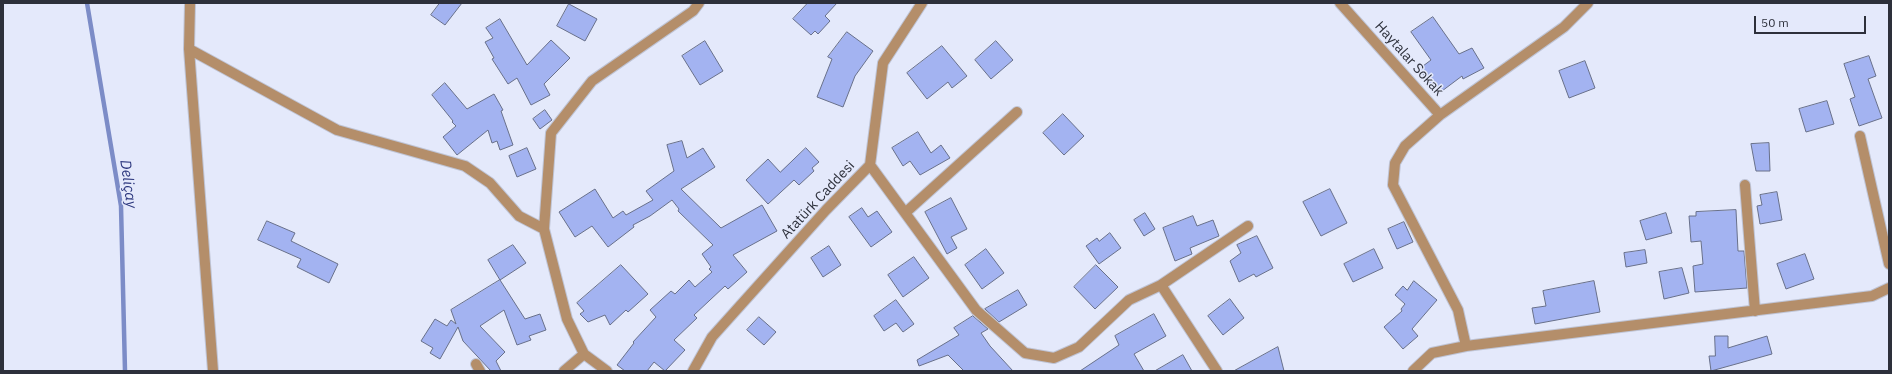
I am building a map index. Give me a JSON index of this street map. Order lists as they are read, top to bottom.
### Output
{
  "streets": {
    "street": ["Haytalar Sokak", "Atatürk Caddesi"]
  },
  "water": ["Deliçay"],
  "scale_bar": "50 m"
}
